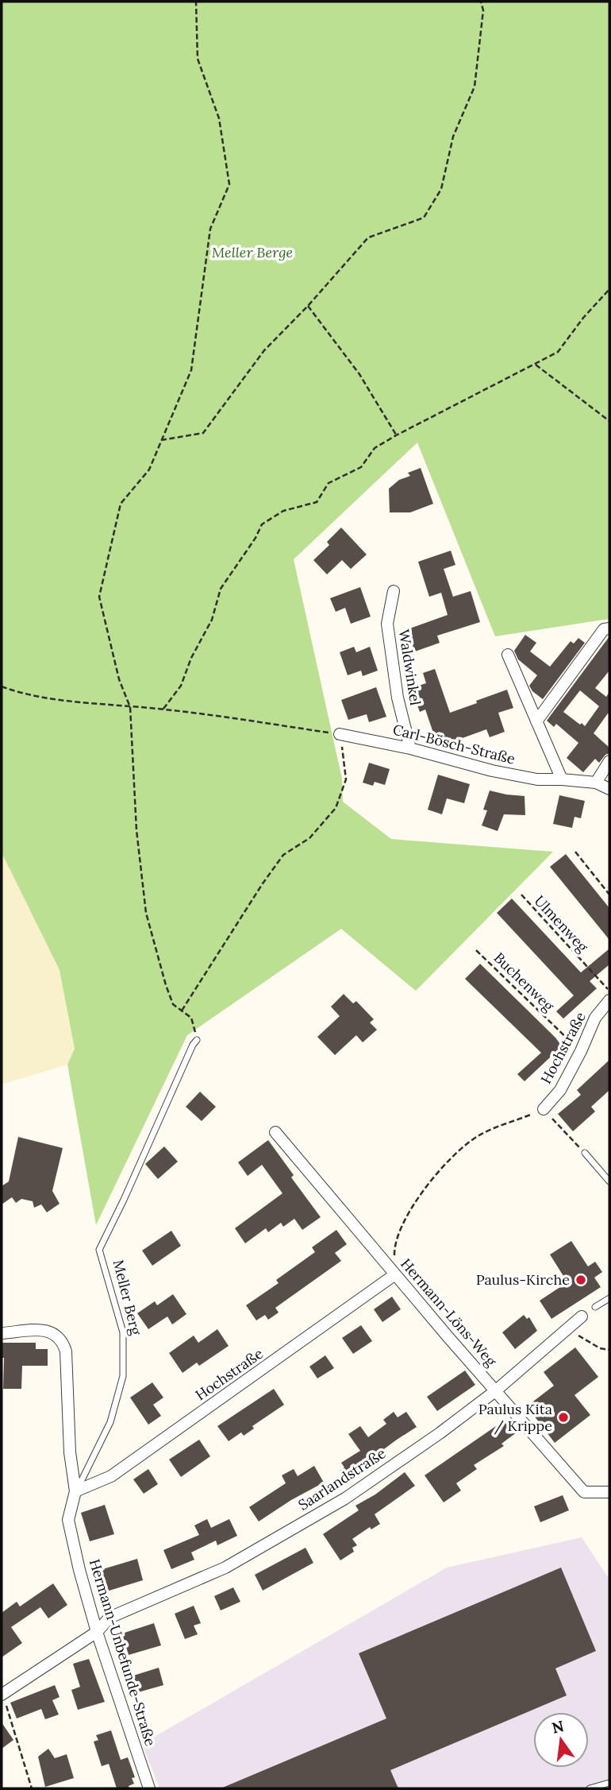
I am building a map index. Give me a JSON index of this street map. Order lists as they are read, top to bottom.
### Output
{
  "streets": {
    "street": [
      "Waldwinkel",
      "Carl-Bösch-Straße",
      "Hochstraße",
      "Hermann-Löns-Weg",
      "Saarlandstraße",
      "Hermann-Unbefunde-Straße"
    ],
    "lane": ["Meller Berg"],
    "path": ["Ulmenweg", "Buchenweg"]
  },
  "crossings": [
    ["Waldwinkel", "Carl-Bösch-Straße"],
    ["Buchenweg", "Hochstraße"],
    ["Hochstraße", "Meller Berg"],
    ["Hochstraße", "Hermann-Löns-Weg"],
    ["Hochstraße", "Hermann-Unbefunde-Straße"],
    ["Meller Berg", "Hermann-Unbefunde-Straße"],
    ["Hermann-Löns-Weg", "Saarlandstraße"],
    ["Saarlandstraße", "Hermann-Unbefunde-Straße"]
  ],
  "parks": ["Meller Berge"],
  "places": ["Paulus-Kirche", "Paulus Kita / Krippe"],
  "north": "top"
}
